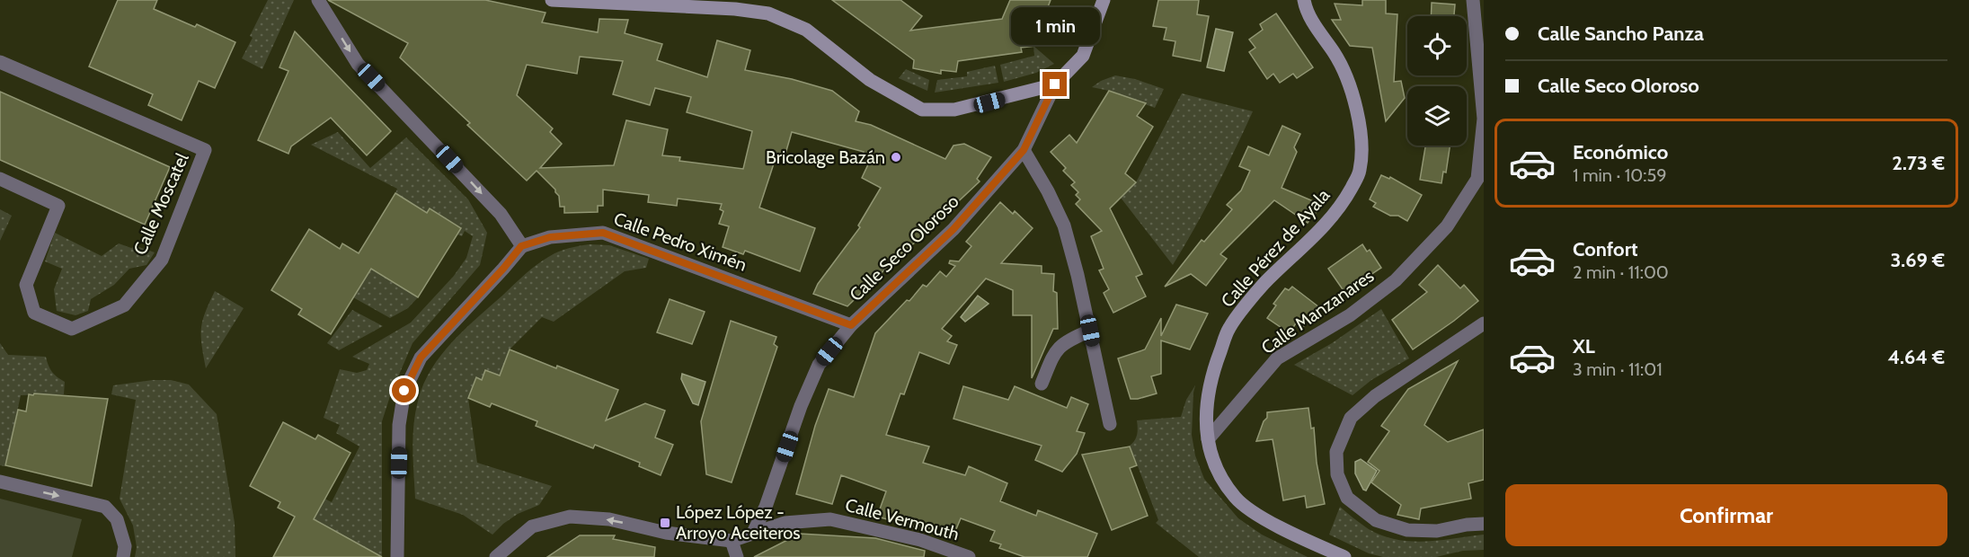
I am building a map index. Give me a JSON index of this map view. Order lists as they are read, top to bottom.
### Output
{
  "streets": {
    "street": [
      "Calle Moscatel",
      "Calle Pedro Ximén",
      "Calle Seco Oloroso",
      "Calle Pérez de Ayala",
      "Calle Manzanares",
      "Calle Vermouth"
    ]
  },
  "crossings": [
    ["Calle Pedro Ximén", "Calle Seco Oloroso"],
    ["Calle Seco Oloroso", "Calle Vermouth"],
    ["Calle Pérez de Ayala", "Calle Manzanares"]
  ],
  "places": {
    "other": ["Bricolage Bazán"],
    "transit": ["López López - Arroyo Aceiteros"]
  },
  "page": {
    "banner": ["Calle Sancho Panza", "Calle Seco Oloroso"],
    "bubble": "1 min",
    "list": [
      {
        "name": "Económico",
        "note": "1 min · 10:59",
        "value": "2.73 €"
      },
      {
        "name": "Confort",
        "note": "2 min · 11:00",
        "value": "3.69 €"
      },
      {
        "name": "XL",
        "note": "3 min · 11:01",
        "value": "4.64 €"
      }
    ],
    "buttons": "Confirmar"
  }
}
